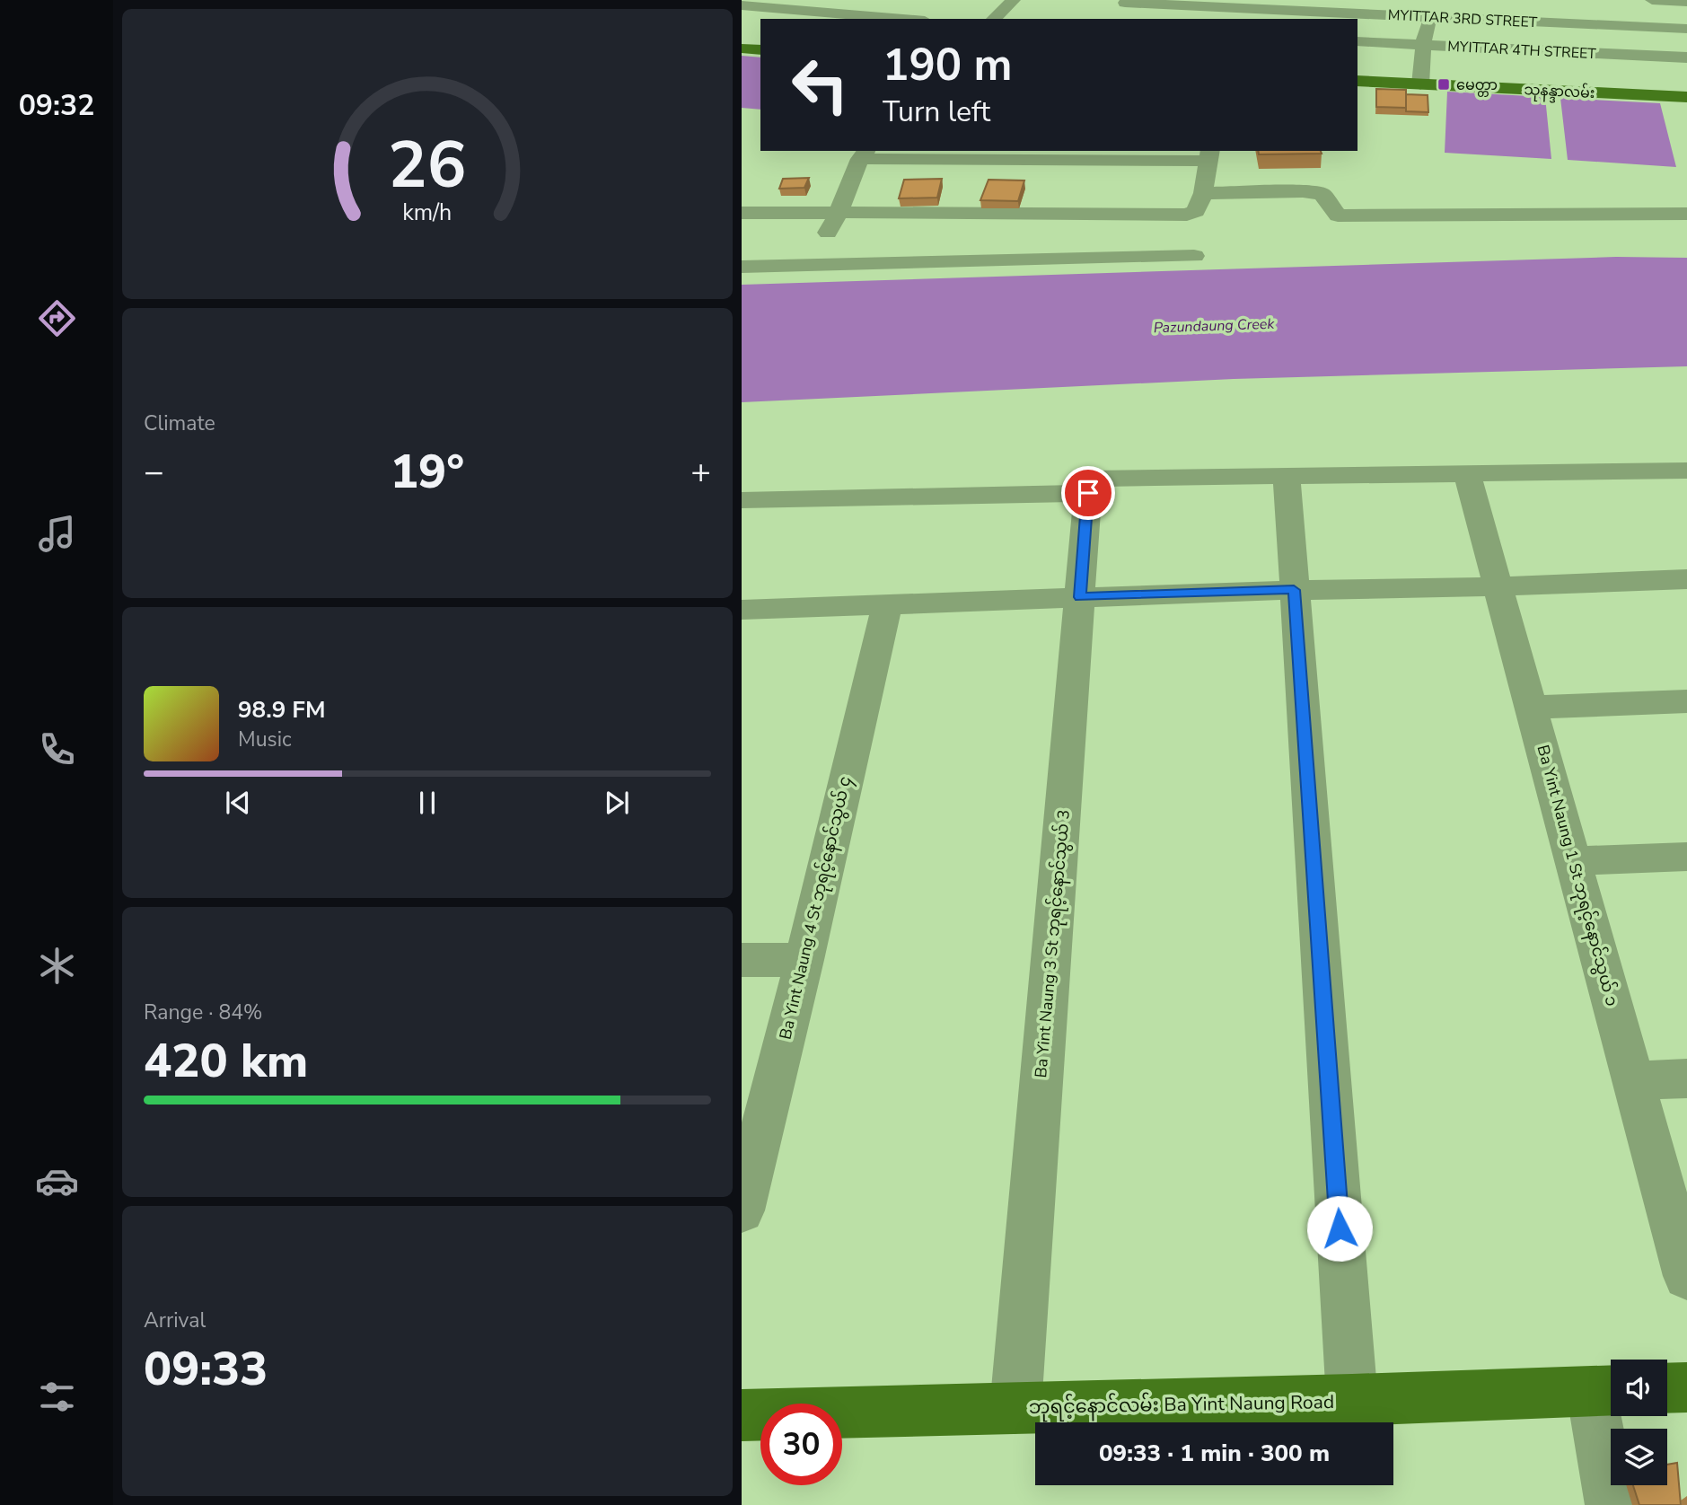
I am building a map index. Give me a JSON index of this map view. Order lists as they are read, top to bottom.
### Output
{
  "streets": {
    "main road": ["သုနန္ဒာလမ်း", "ဘုရင့်နောင်လမ်း Ba Yint Naung Road"],
    "street": [
      "MYITTAR 3RD STREET",
      "MYITTAR 4TH STREET",
      "Ba Yint Naung 1 St ဘုရင့်နောင်သွယ် ၁",
      "Ba Yint Naung 4 St ဘုရင့်နောင်သွယ် ၄",
      "Ba Yint Naung 3 St ဘုရင့်နောင်သွယ် 3"
    ]
  },
  "crossings": [
    ["Ba Yint Naung 3 St ဘုရင့်နောင်သွယ် 3", "ဘုရင့်နောင်လမ်း Ba Yint Naung Road"]
  ],
  "water": ["Pazundaung Creek"],
  "places": {
    "transit": ["မေတ္တာ"]
  },
  "page": {
    "tabs": "09:32",
    "turn": ["190 m", "Turn left"],
    "tile": [
      "Climate",
      ["Range · 84%", "420 km"],
      ["Arrival", "09:33"]
    ],
    "heat": ["−", "19°", "+"],
    "song": ["98.9 FM", "Music"],
    "limit": "30",
    "trip": "09:33 · 1 min · 300 m",
    "gauge": ["26", "km/h"]
  }
}
